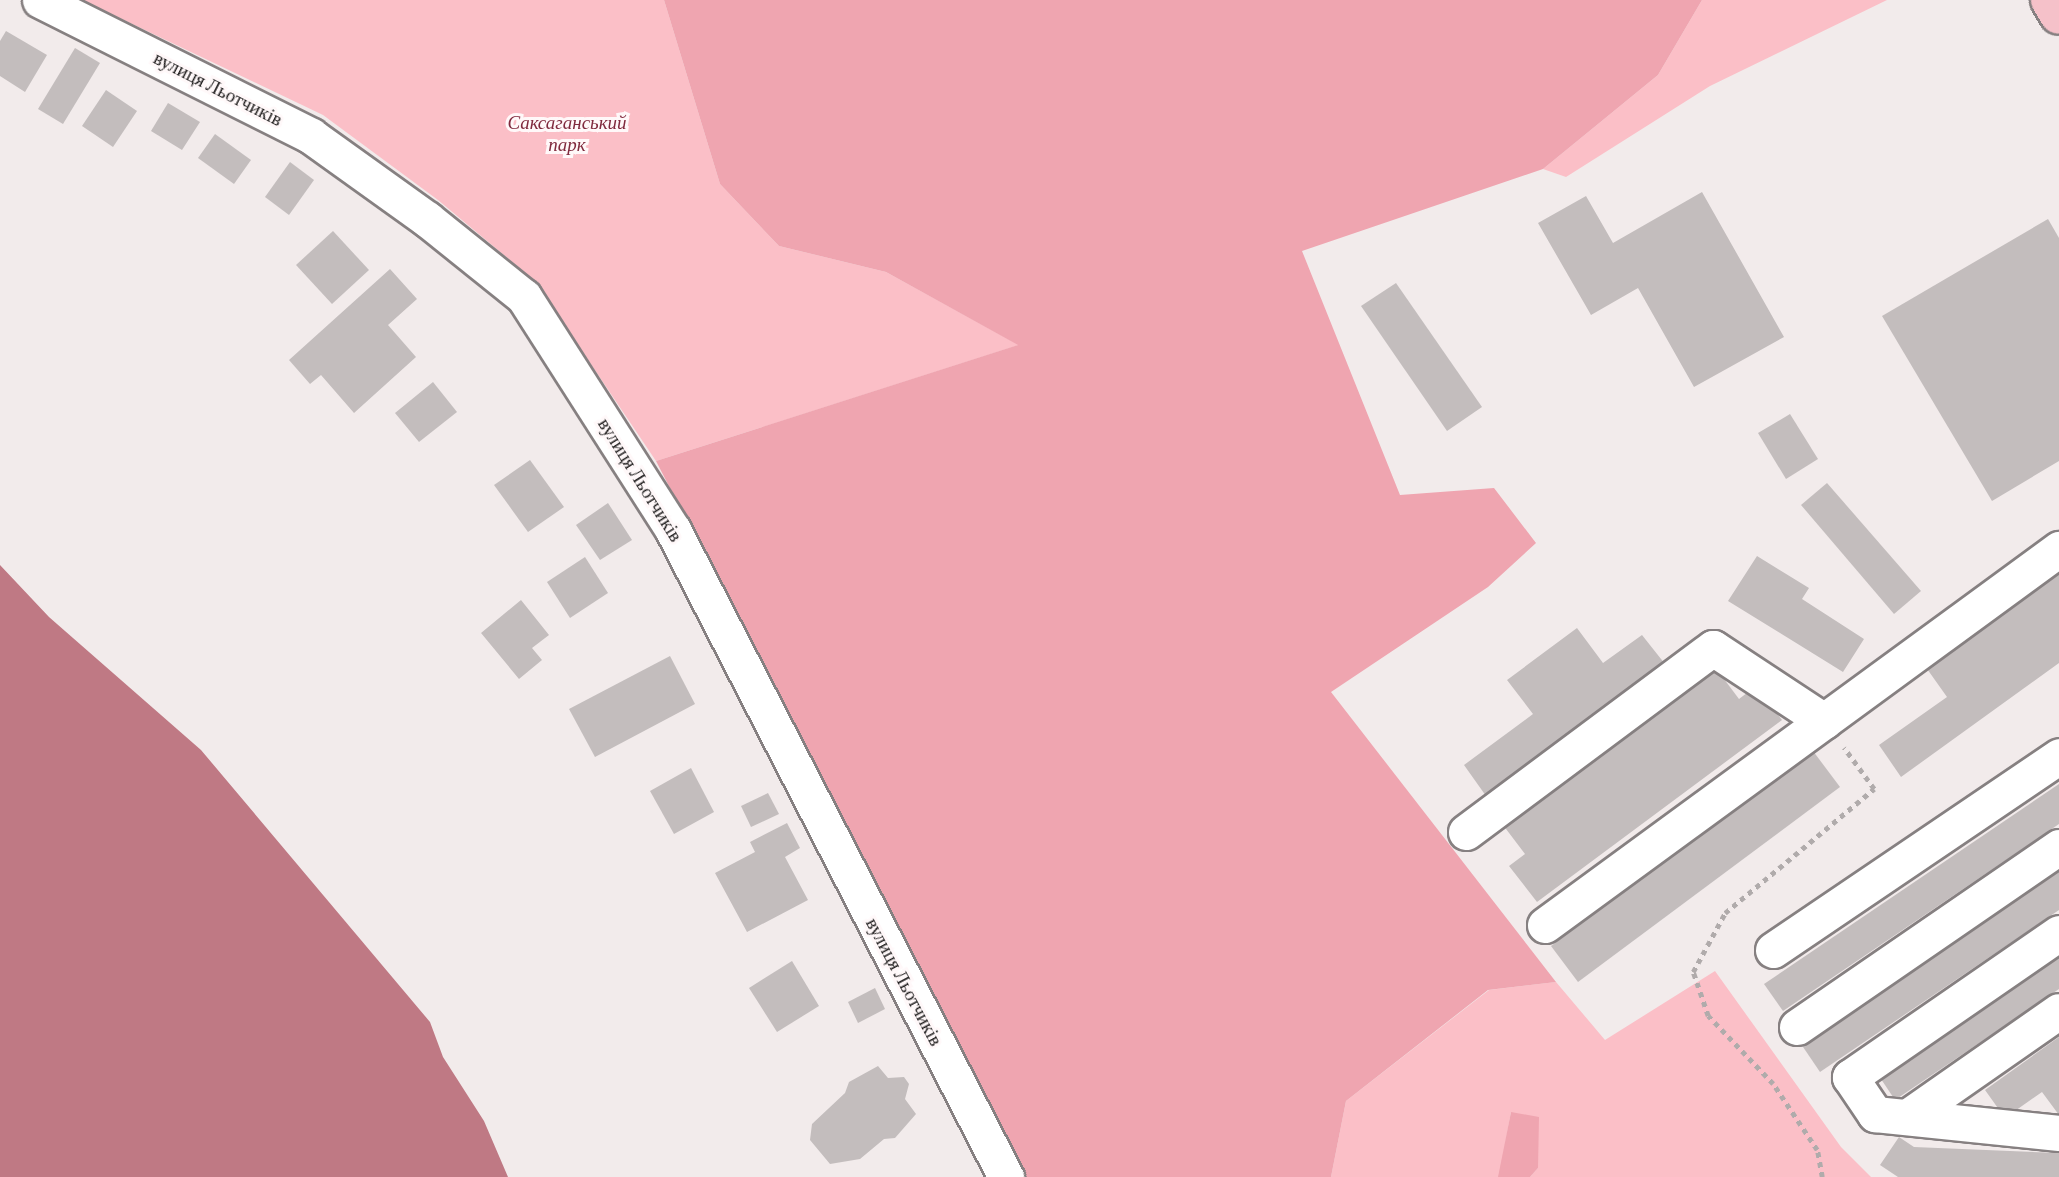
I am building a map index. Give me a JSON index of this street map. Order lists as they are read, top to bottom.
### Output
{
  "streets": {
    "street": ["вулиця Льотчиків"]
  },
  "parks": ["Саксаганський парк"]
}
